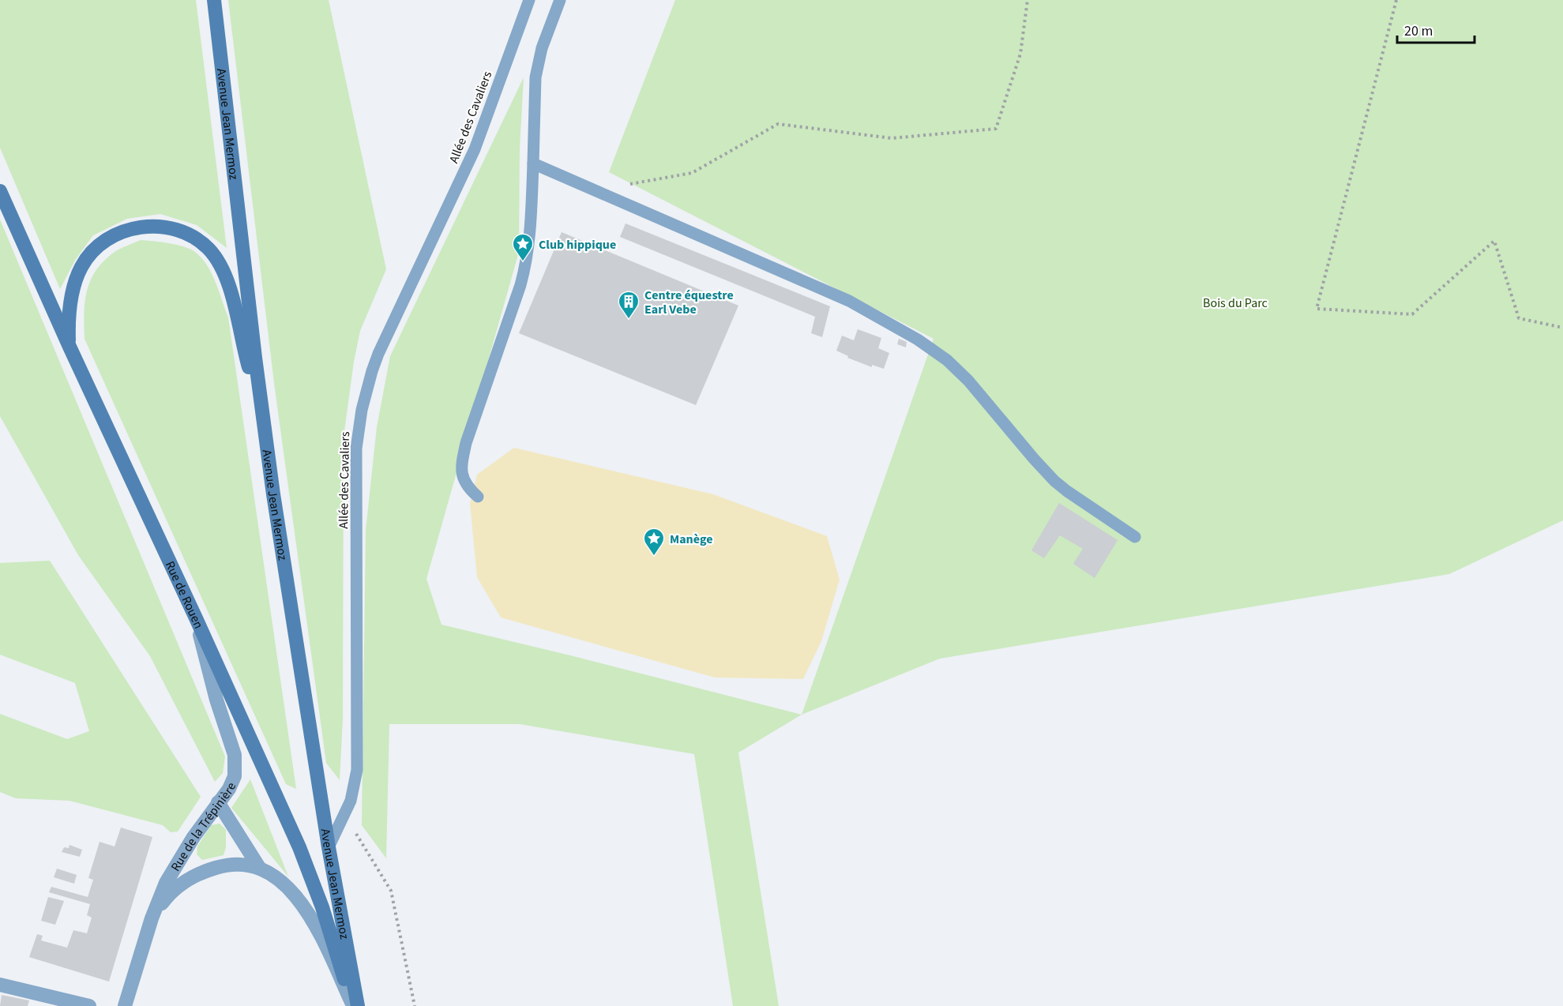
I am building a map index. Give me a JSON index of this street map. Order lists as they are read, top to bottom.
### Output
{
  "streets": {
    "main road": ["Avenue Jean Mermoz", "Rue de Rouen"],
    "street": ["Rue de la Trépinière"],
    "lane": ["Allée des Cavaliers"]
  },
  "crossings": [
    ["Allée des Cavaliers", "Avenue Jean Mermoz"],
    ["Avenue Jean Mermoz", "Rue de Rouen"],
    ["Avenue Jean Mermoz", "Rue de la Trépinière"],
    ["Rue de Rouen", "Rue de la Trépinière"]
  ],
  "parks": ["Bois du Parc"],
  "places": {
    "place": ["Club hippique", "Manège"],
    "building": ["Centre équestre Earl Vebe"]
  },
  "scale_bar": "20 m"
}
